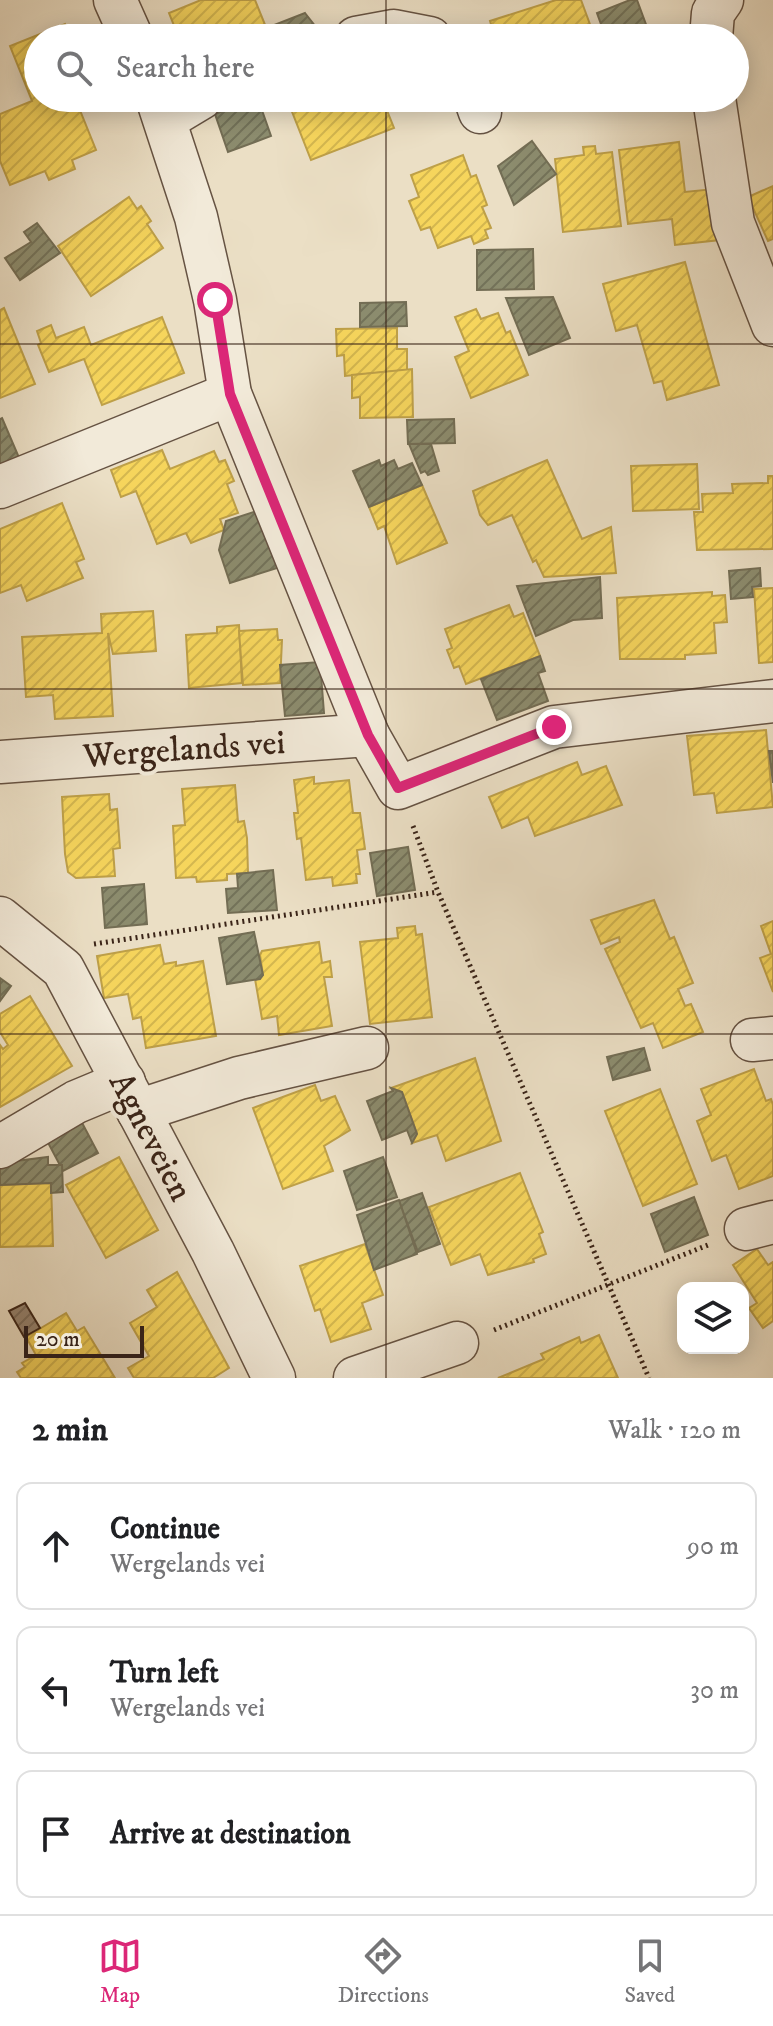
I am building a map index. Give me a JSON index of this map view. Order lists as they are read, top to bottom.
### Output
{
  "streets": {
    "street": ["Wergelands vei", "Agneveien"]
  },
  "scale_bar": "20 m",
  "page": {
    "search": "Search here",
    "scale": "20 m",
    "heading": ["2 min", "Walk · 120 m"],
    "list": [
      ["Continue", "Wergelands vei", "90 m"],
      ["Turn left", "Wergelands vei", "30 m"],
      "Arrive at destination"
    ],
    "nav": ["Map", "Directions", "Saved"]
  }
}
